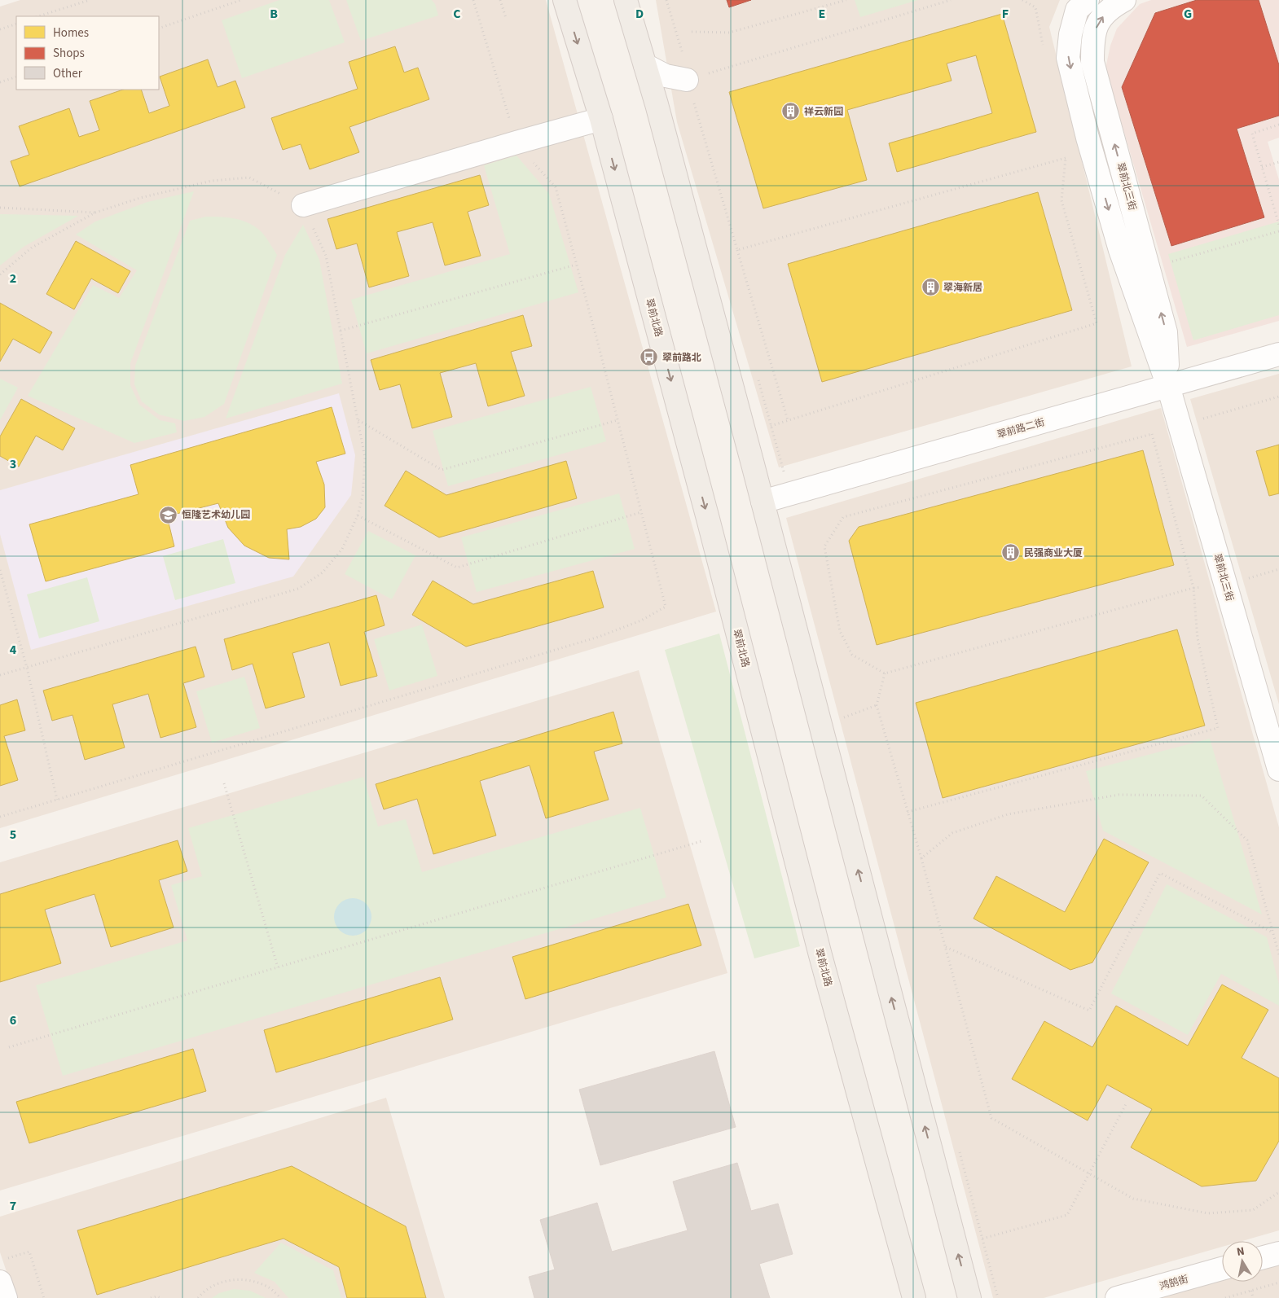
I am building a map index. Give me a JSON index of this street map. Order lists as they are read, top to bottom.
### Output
{
  "streets": {
    "main road": ["翠前北路"],
    "street": ["翠前北三街", "翠前路二街", "鸿鹄街"]
  },
  "crossings": [
    ["翠前北三街", "翠前路二街"]
  ],
  "places": {
    "building": ["祥云新园", "翠海新居", "民强商业大厦"],
    "bus stop": ["翠前路北"],
    "school or university": ["恒隆艺术幼儿园"]
  },
  "legend": ["Homes", "Shops", "Other"],
  "north": "top",
  "grid": {
    "columns": [
      "B",
      "C",
      "D",
      "E",
      "F",
      "G"
    ],
    "rows": [
      "2",
      "3",
      "4",
      "5",
      "6",
      "7"
    ]
  }
}
